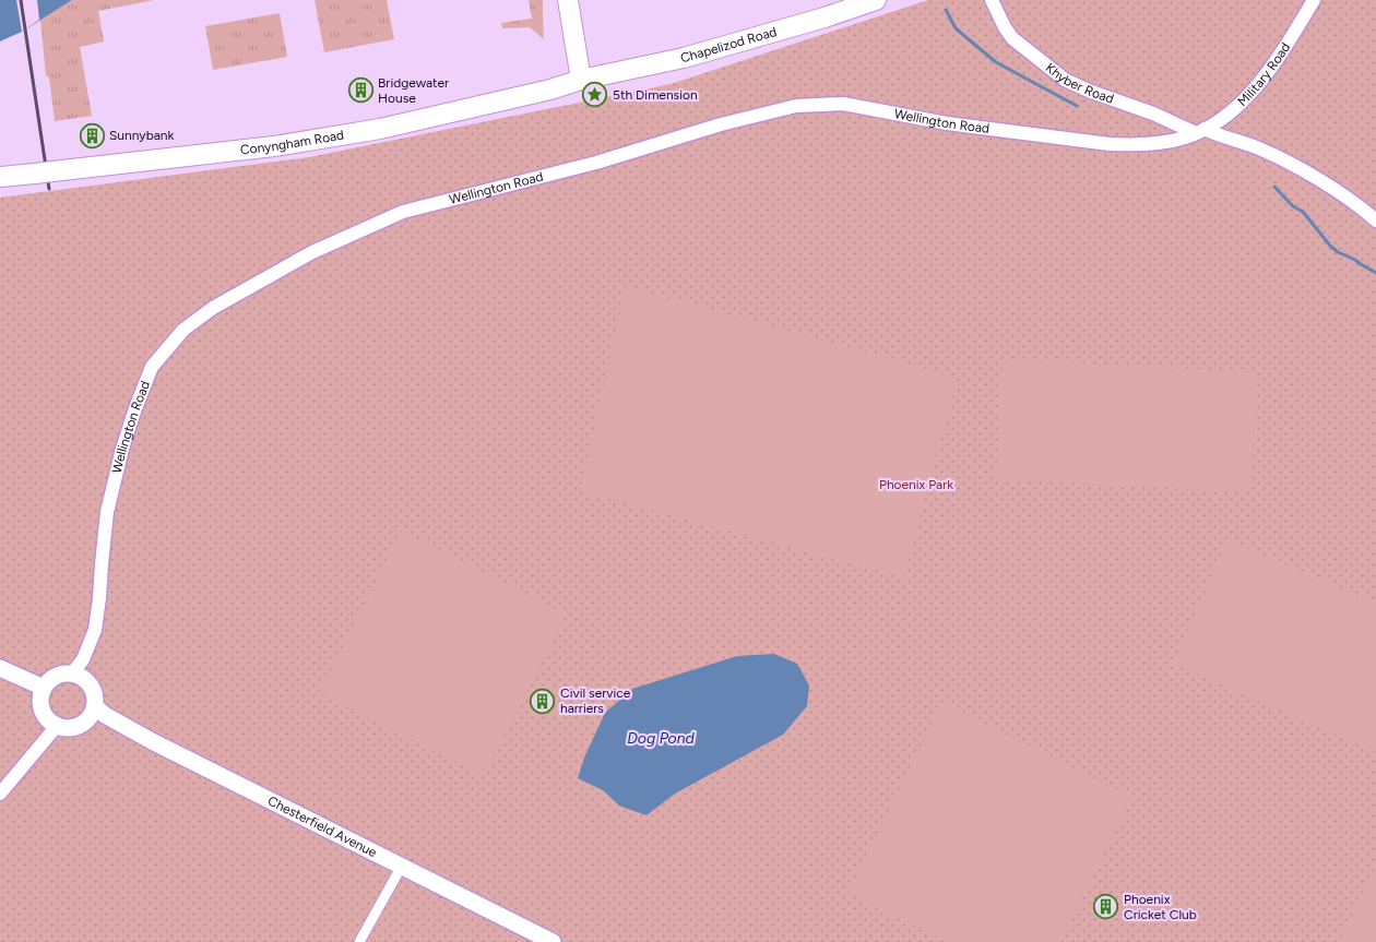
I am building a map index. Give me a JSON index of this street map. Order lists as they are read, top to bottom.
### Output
{
  "streets": {
    "main road": ["Chapelizod Road", "Conyngham Road"],
    "street": [
      "Military Road",
      "Khyber Road",
      "Wellington Road",
      "Chesterfield Avenue"
    ]
  },
  "crossings": [
    ["Chapelizod Road", "Conyngham Road"],
    ["Military Road", "Khyber Road"],
    ["Military Road", "Wellington Road"],
    ["Khyber Road", "Wellington Road"],
    ["Wellington Road", "Chesterfield Avenue"]
  ],
  "water": ["Dog Pond"],
  "parks": ["Phoenix Park"],
  "places": {
    "building": [
      "Bridgewater House",
      "Sunnybank",
      "Civil service harriers",
      "Phoenix Cricket Club"
    ],
    "place": ["5th Dimension"]
  }
}
